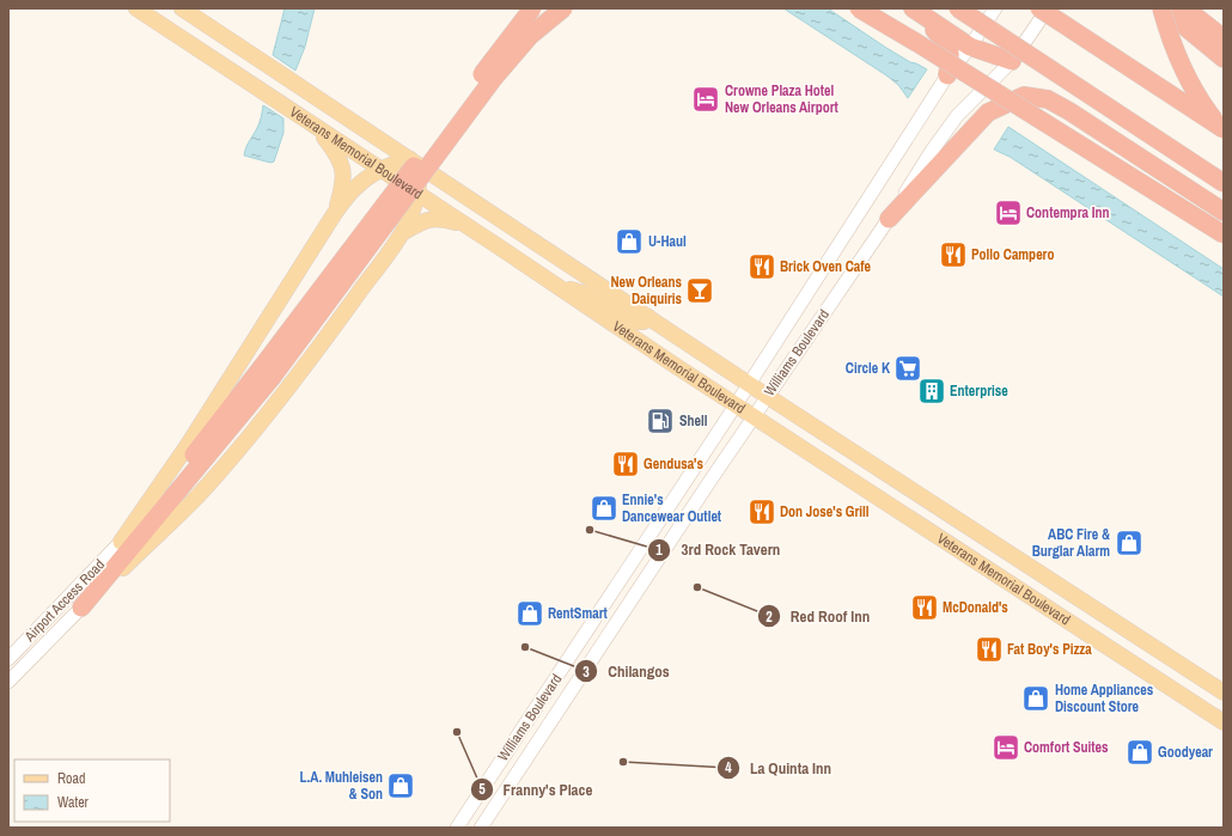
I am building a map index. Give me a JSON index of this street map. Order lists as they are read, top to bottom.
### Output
{
  "streets": {
    "main road": ["Veterans Memorial Boulevard", "Williams Boulevard", "Airport Access Road"]
  },
  "crossings": [
    ["Veterans Memorial Boulevard", "Williams Boulevard"]
  ],
  "places": {
    "hotel": ["Crowne Plaza Hotel New Orleans Airport", "Contempra Inn", "Comfort Suites"],
    "shop": [
      "U-Haul",
      "Ennie's Dancewear Outlet",
      "ABC Fire & Burglar Alarm",
      "RentSmart",
      "Home Appliances Discount Store",
      "Goodyear",
      "L.A. Muhleisen & Son"
    ],
    "restaurant": [
      "Pollo Campero",
      "Brick Oven Cafe",
      "Gendusa's",
      "Don Jose's Grill",
      "McDonald's",
      "Fat Boy's Pizza"
    ],
    "bar": ["New Orleans Daiquiris"],
    "supermarket": ["Circle K"],
    "building": ["Enterprise"],
    "fuel station": ["Shell"],
    "other": [
      "3rd Rock Tavern",
      "Red Roof Inn",
      "Chilangos",
      "Franny's Place",
      "La Quinta Inn"
    ]
  },
  "legend": ["Road", "Water"]
}
